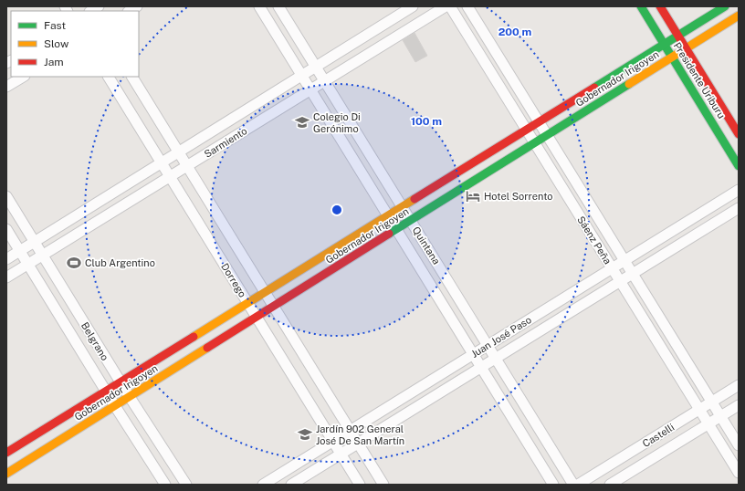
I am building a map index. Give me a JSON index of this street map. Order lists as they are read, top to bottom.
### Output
{
  "streets": {
    "street": [
      "Gobernador Irigoyen",
      "Presidente Uriburu",
      "Sarmiento",
      "Sáenz Peña",
      "Quintana",
      "Dorrego",
      "Juan José Paso",
      "Belgrano",
      "Castelli"
    ]
  },
  "crossings": [
    ["Gobernador Irigoyen", "Presidente Uriburu"],
    ["Gobernador Irigoyen", "Sáenz Peña"],
    ["Gobernador Irigoyen", "Quintana"],
    ["Gobernador Irigoyen", "Dorrego"],
    ["Gobernador Irigoyen", "Belgrano"],
    ["Sarmiento", "Quintana"],
    ["Sarmiento", "Dorrego"],
    ["Sarmiento", "Belgrano"],
    ["Sáenz Peña", "Juan José Paso"],
    ["Sáenz Peña", "Castelli"],
    ["Quintana", "Juan José Paso"],
    ["Dorrego", "Juan José Paso"]
  ],
  "places": {
    "school or university": ["Colegio Di Gerónimo", "Jardín 902 General José De San Martín"],
    "hotel": ["Hotel Sorrento"],
    "sports": ["Club Argentino"]
  },
  "legend": ["Fast", "Slow", "Jam"],
  "rings": ["200 m", "100 m"]
}
